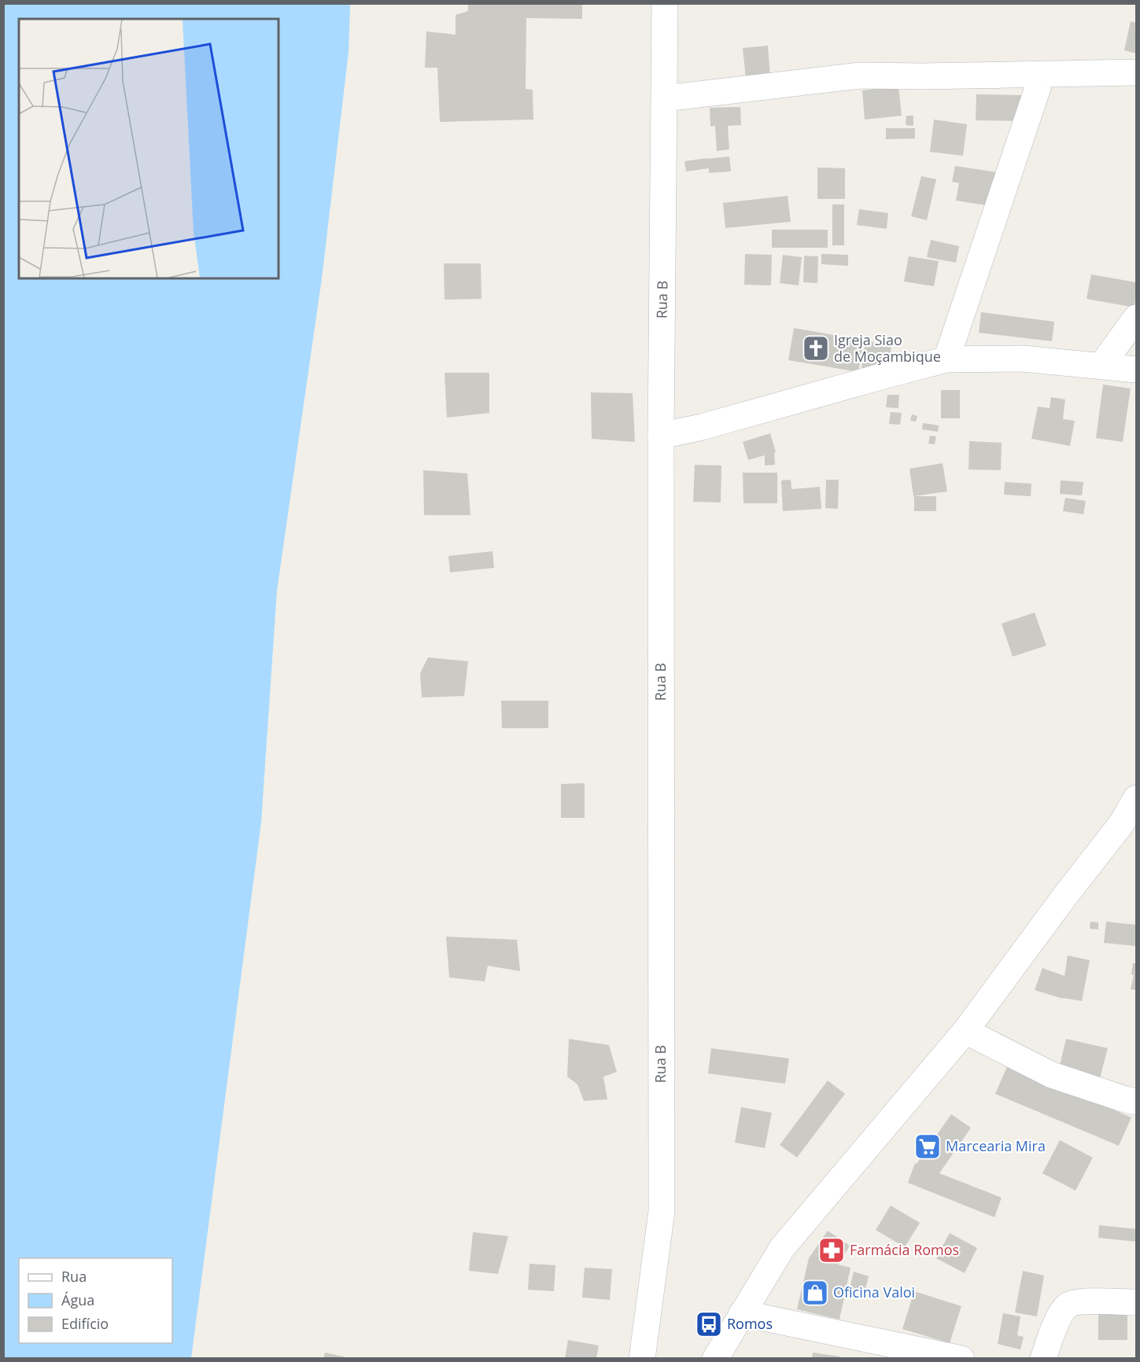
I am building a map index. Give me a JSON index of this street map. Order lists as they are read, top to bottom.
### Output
{
  "streets": {
    "street": ["Rua B"]
  },
  "places": {
    "church": ["Igreja Siao de Moçambique"],
    "supermarket": ["Marcearia Mira"],
    "pharmacy": ["Farmácia Romos"],
    "shop": ["Oficina Valoi"],
    "bus stop": ["Romos"]
  },
  "legend": ["Rua", "Água", "Edifício"]
}
